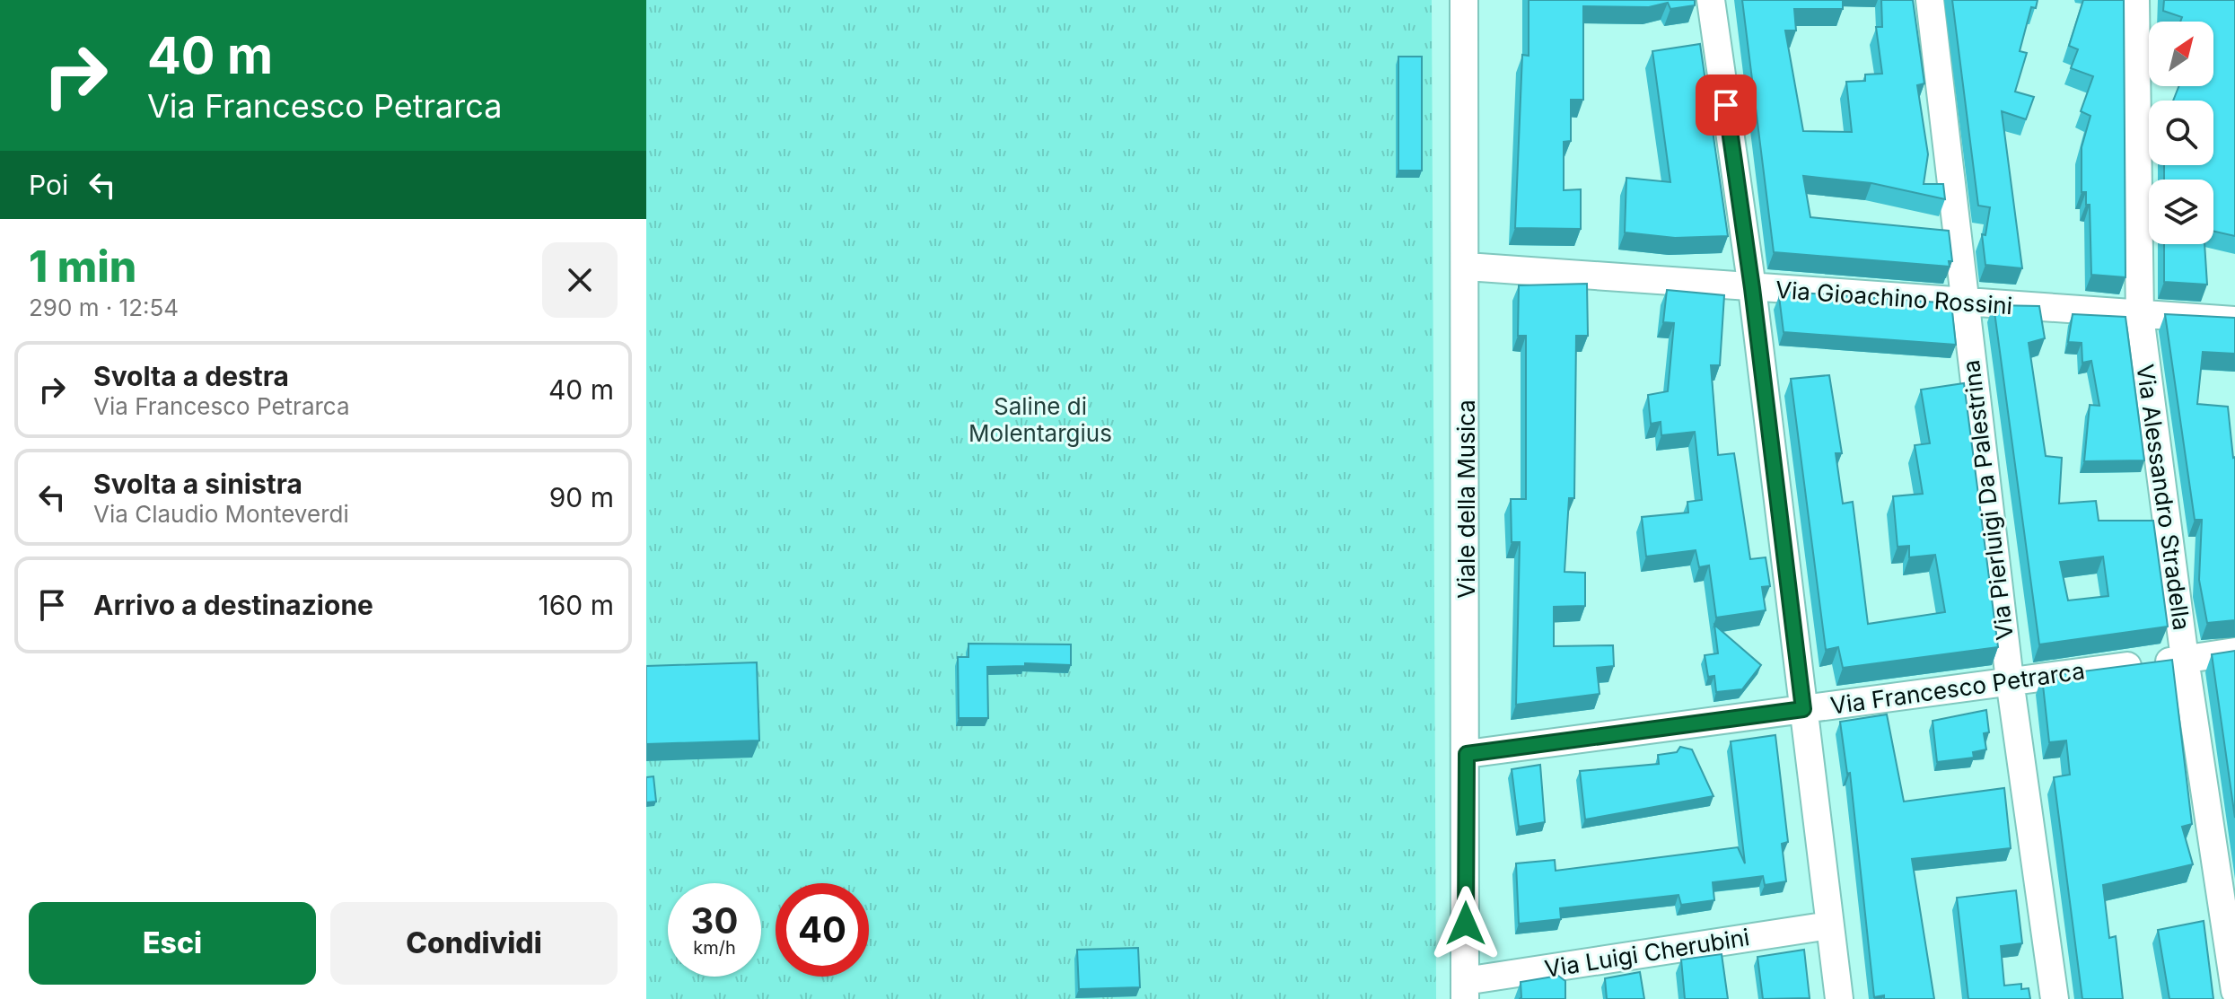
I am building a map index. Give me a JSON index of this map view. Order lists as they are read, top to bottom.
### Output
{
  "streets": {
    "street": [
      "Via Gioachino Rossini",
      "Via Alessandro Stradella",
      "Viale della Musica",
      "Via Pierluigi Da Palestrina",
      "Via Francesco Petrarca",
      "Via Luigi Cherubini"
    ]
  },
  "crossings": [
    ["Via Gioachino Rossini", "Via Alessandro Stradella"],
    ["Via Gioachino Rossini", "Viale della Musica"],
    ["Via Gioachino Rossini", "Via Pierluigi Da Palestrina"],
    ["Via Alessandro Stradella", "Via Francesco Petrarca"],
    ["Viale della Musica", "Via Francesco Petrarca"],
    ["Viale della Musica", "Via Luigi Cherubini"],
    ["Via Pierluigi Da Palestrina", "Via Francesco Petrarca"]
  ],
  "parks": ["Saline di Molentargius"],
  "north": "top right",
  "page": {
    "turn": ["40 m", "Via Francesco Petrarca"],
    "then": "Poi",
    "heading": ["1 min", "290 m · 12:54"],
    "list": [
      {
        "name": "Svolta a destra",
        "note": "Via Francesco Petrarca",
        "value": "40 m"
      },
      {
        "name": "Svolta a sinistra",
        "note": "Via Claudio Monteverdi",
        "value": "90 m"
      },
      {
        "name": "Arrivo a destinazione",
        "value": "160 m"
      }
    ],
    "speed": "30 km/h",
    "limit": "40",
    "buttons": ["Esci", "Condividi"]
  }
}
